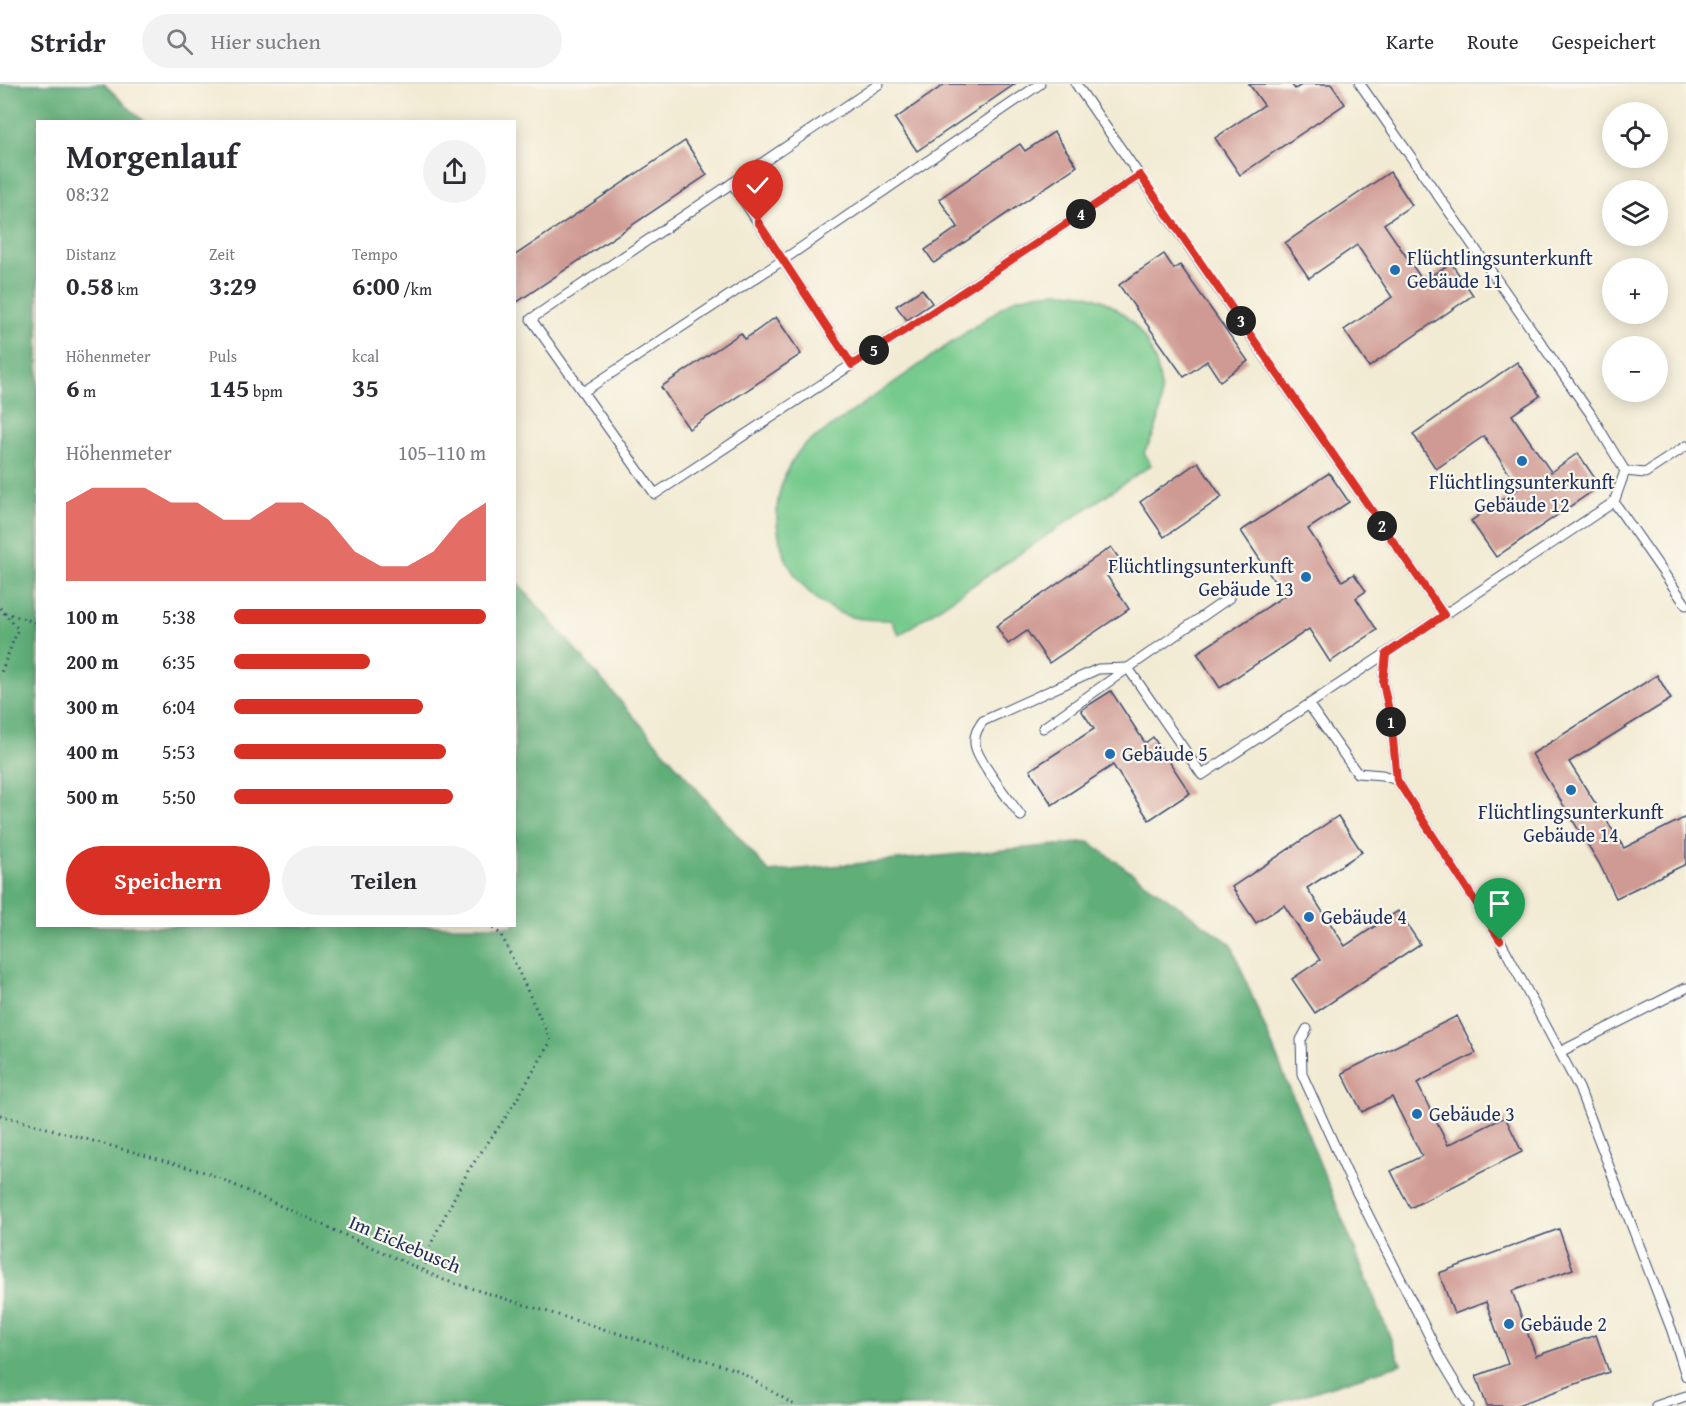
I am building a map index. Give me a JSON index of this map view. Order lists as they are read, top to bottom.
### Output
{
  "streets": {
    "path": ["Im Eickebusch"]
  },
  "places": [
    "Flüchtlingsunterkunft Gebäude 11",
    "Flüchtlingsunterkunft Gebäude 12",
    "Flüchtlingsunterkunft Gebäude 13",
    "Gebäude 5",
    "Flüchtlingsunterkunft Gebäude 14",
    "Gebäude 4",
    "Gebäude 3",
    "Gebäude 2"
  ],
  "page": {
    "header": "Stridr",
    "search": "Hier suchen",
    "nav": ["Karte", "Route", "Gespeichert"],
    "map_buttons": ["+", "−"],
    "heading": ["Morgenlauf", "08:32"],
    "pins": [
      "4",
      "3",
      "5",
      "2",
      "1"
    ],
    "stats": [
      ["Distanz", "0.58 km"],
      ["Zeit", "3:29"],
      ["Tempo", "6:00 /km"],
      ["Höhenmeter", "6 m"],
      ["Puls", "145 bpm"],
      ["kcal", "35"]
    ],
    "chart": ["Höhenmeter", "105–110 m"],
    "list": [
      {
        "name": "100 m",
        "note": "5:38"
      },
      {
        "name": "200 m",
        "note": "6:35"
      },
      {
        "name": "300 m",
        "note": "6:04"
      },
      {
        "name": "400 m",
        "note": "5:53"
      },
      {
        "name": "500 m",
        "note": "5:50"
      }
    ],
    "buttons": ["Speichern", "Teilen"]
  }
}
